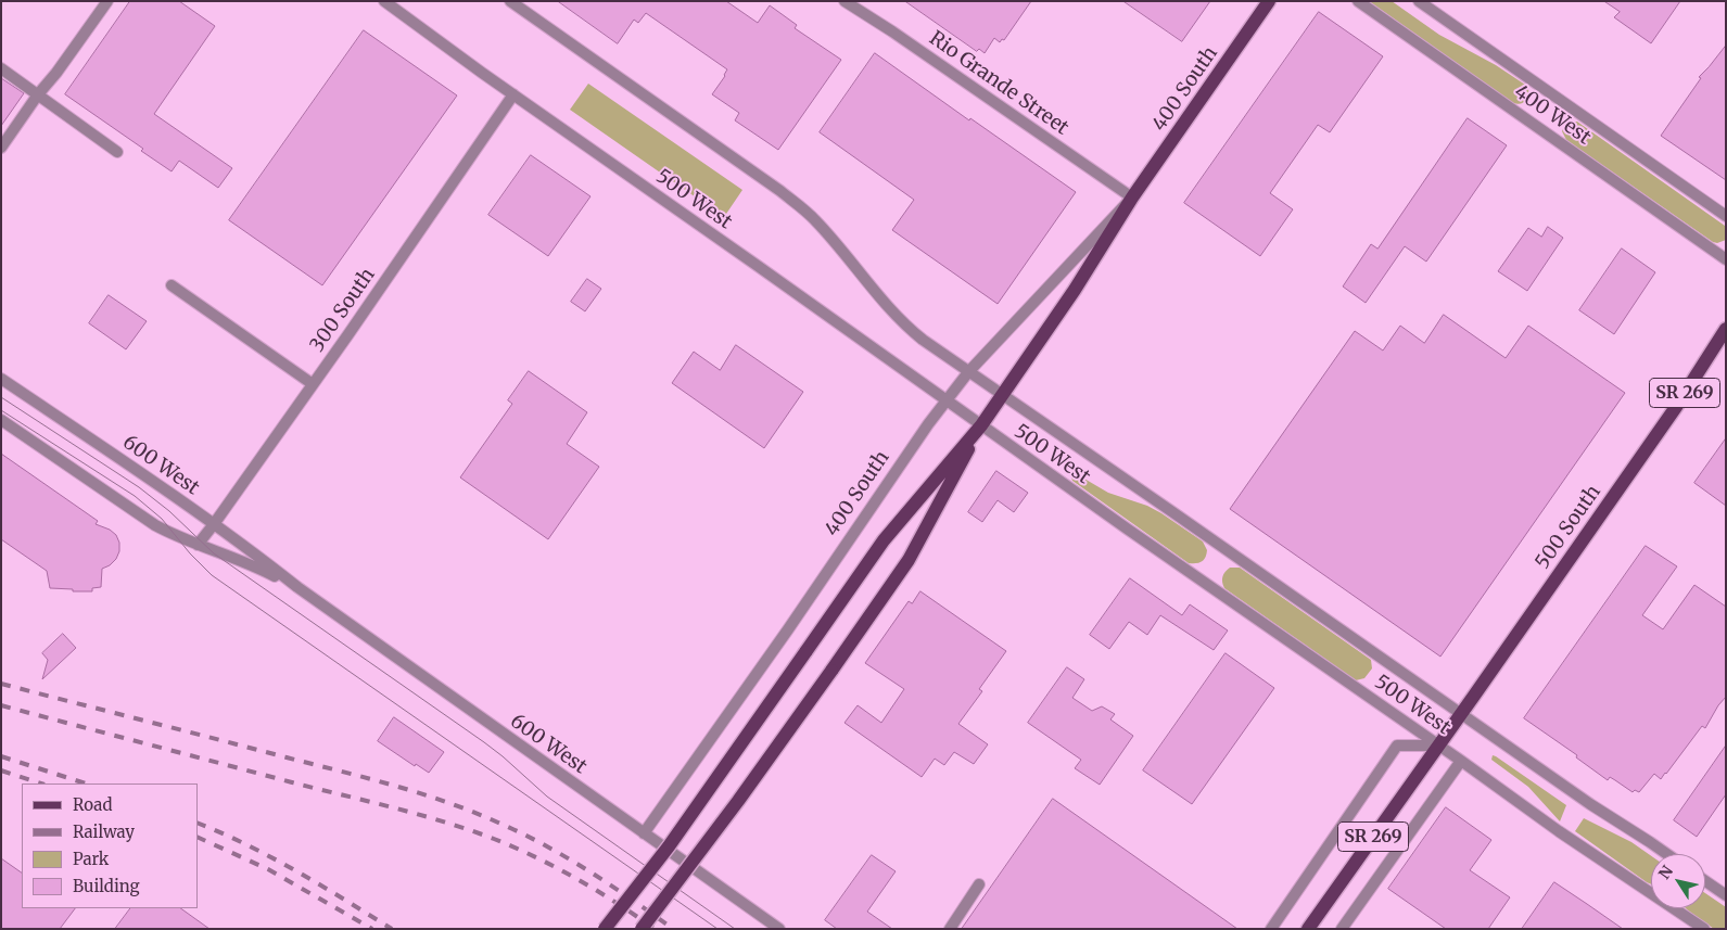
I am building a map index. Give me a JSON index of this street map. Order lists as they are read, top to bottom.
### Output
{
  "streets": {
    "main road": ["400 South", "SR 269", "500 South"],
    "street": [
      "Rio Grande Street",
      "400 West",
      "500 West",
      "300 South",
      "600 West"
    ]
  },
  "crossings": [
    ["Rio Grande Street", "400 South"],
    ["400 South", "500 West"],
    ["400 South", "600 West"],
    ["500 West", "300 South"],
    ["500 West", "500 South"],
    ["300 South", "600 West"]
  ],
  "legend": [
    "Road",
    "Railway",
    "Park",
    "Building"
  ],
  "north": "top left"
}
